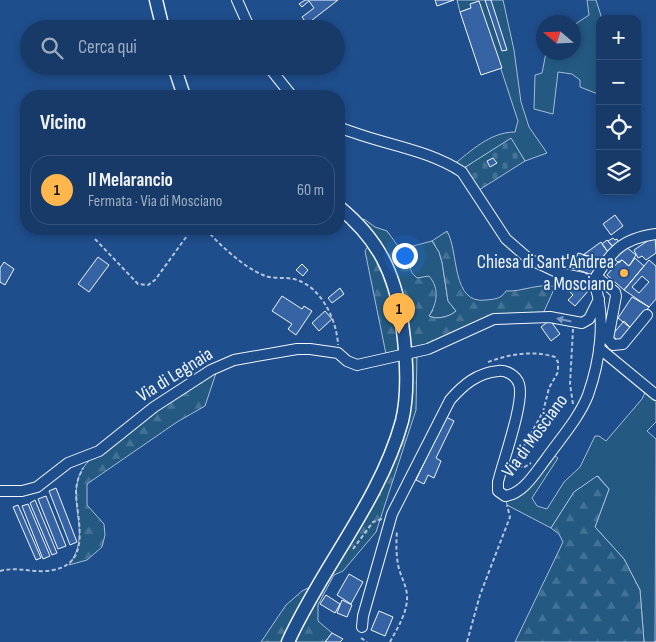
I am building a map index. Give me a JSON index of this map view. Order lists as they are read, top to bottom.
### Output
{
  "streets": {
    "street": ["Via di Legnaia", "Via di Mosciano"]
  },
  "places": ["Chiesa di Sant'Andrea a Mosciano"],
  "north": "left",
  "page": {
    "map_buttons": ["+", "−"],
    "search": "Cerca qui",
    "heading": "Vicino",
    "list": [
      {
        "mark": "1",
        "name": "Il Melarancio",
        "note": "Fermata · Via di Mosciano",
        "value": "60 m"
      }
    ],
    "pins": "1"
  }
}
